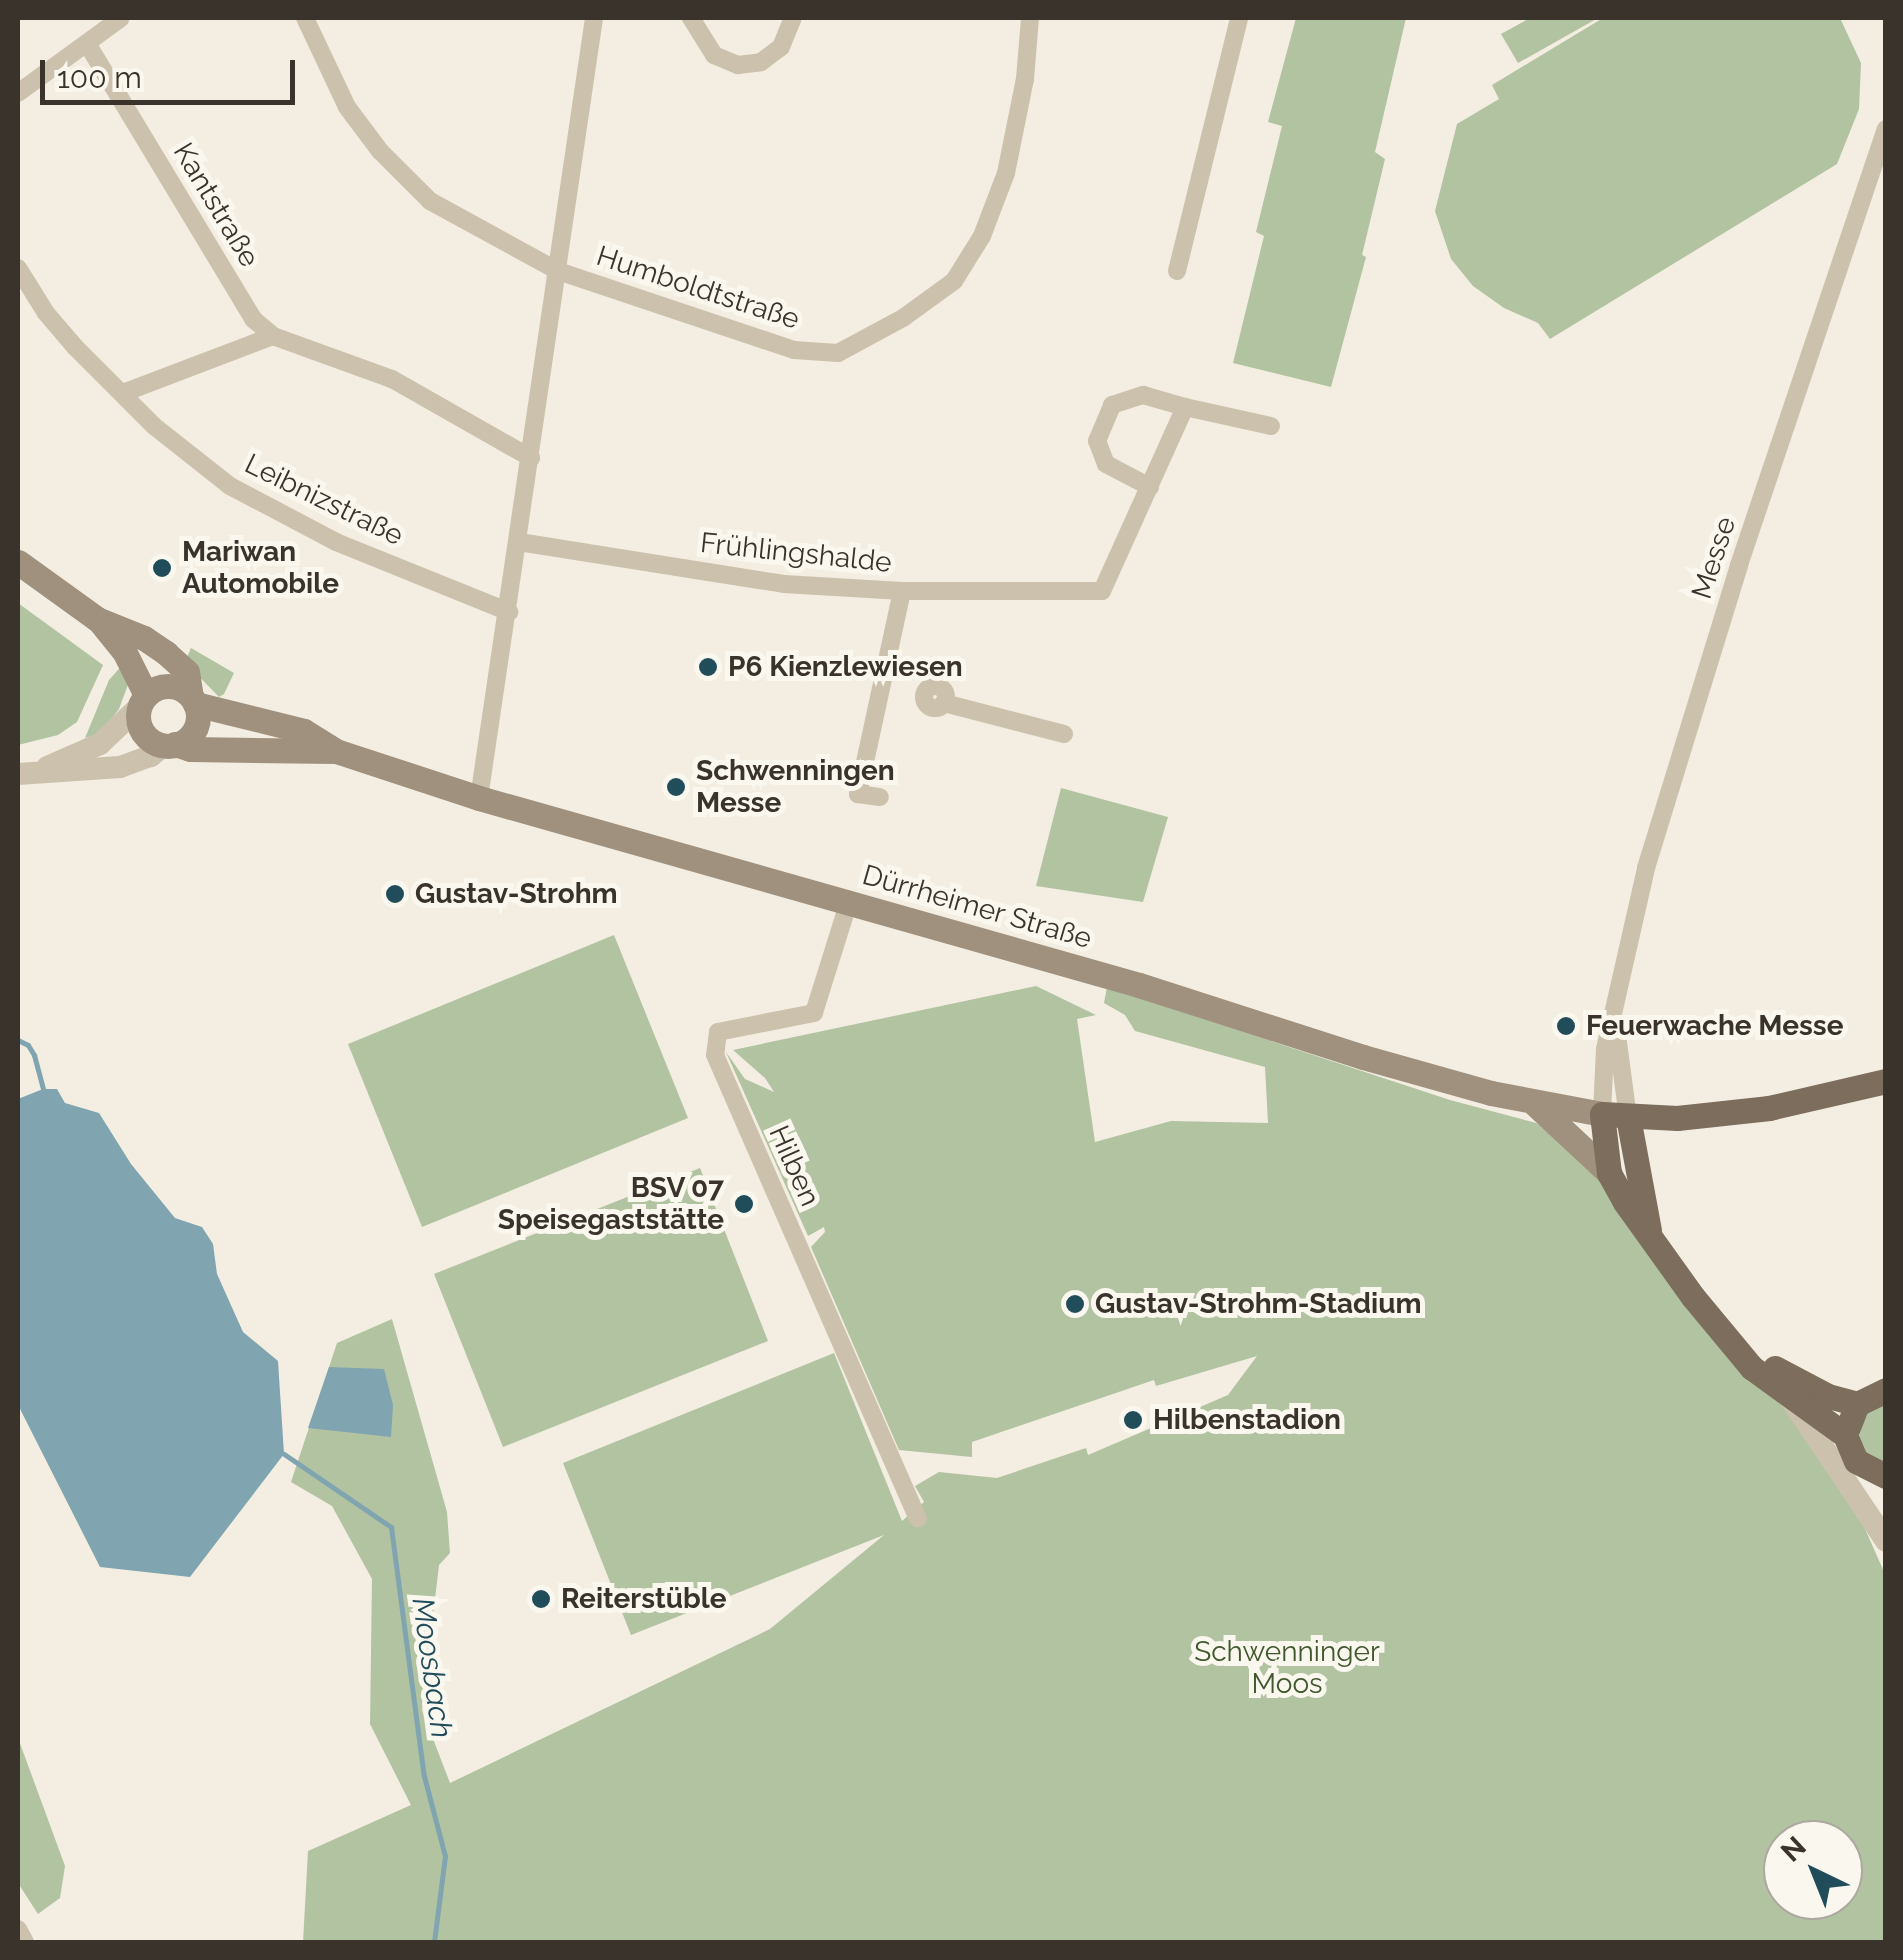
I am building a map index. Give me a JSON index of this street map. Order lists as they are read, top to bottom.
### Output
{
  "streets": {
    "main road": ["Dürrheimer Straße"],
    "street": [
      "Kantstraße",
      "Humboldtstraße",
      "Leibnizstraße",
      "Frühlingshalde",
      "Messe",
      "Hilben"
    ]
  },
  "crossings": [
    ["Messe", "Dürrheimer Straße"],
    ["Dürrheimer Straße", "Hilben"]
  ],
  "water": ["Moosbach"],
  "parks": ["Schwenninger Moos"],
  "places": [
    "Mariwan Automobile",
    "P6 Kienzlewiesen",
    "Schwenningen Messe",
    "Gustav-Strohm",
    "Feuerwache Messe",
    "BSV 07 Speisegaststätte",
    "Gustav-Strohm-Stadium",
    "Hilbenstadion",
    "Reiterstüble"
  ],
  "scale_bar": "100 m",
  "north": "top left"
}
